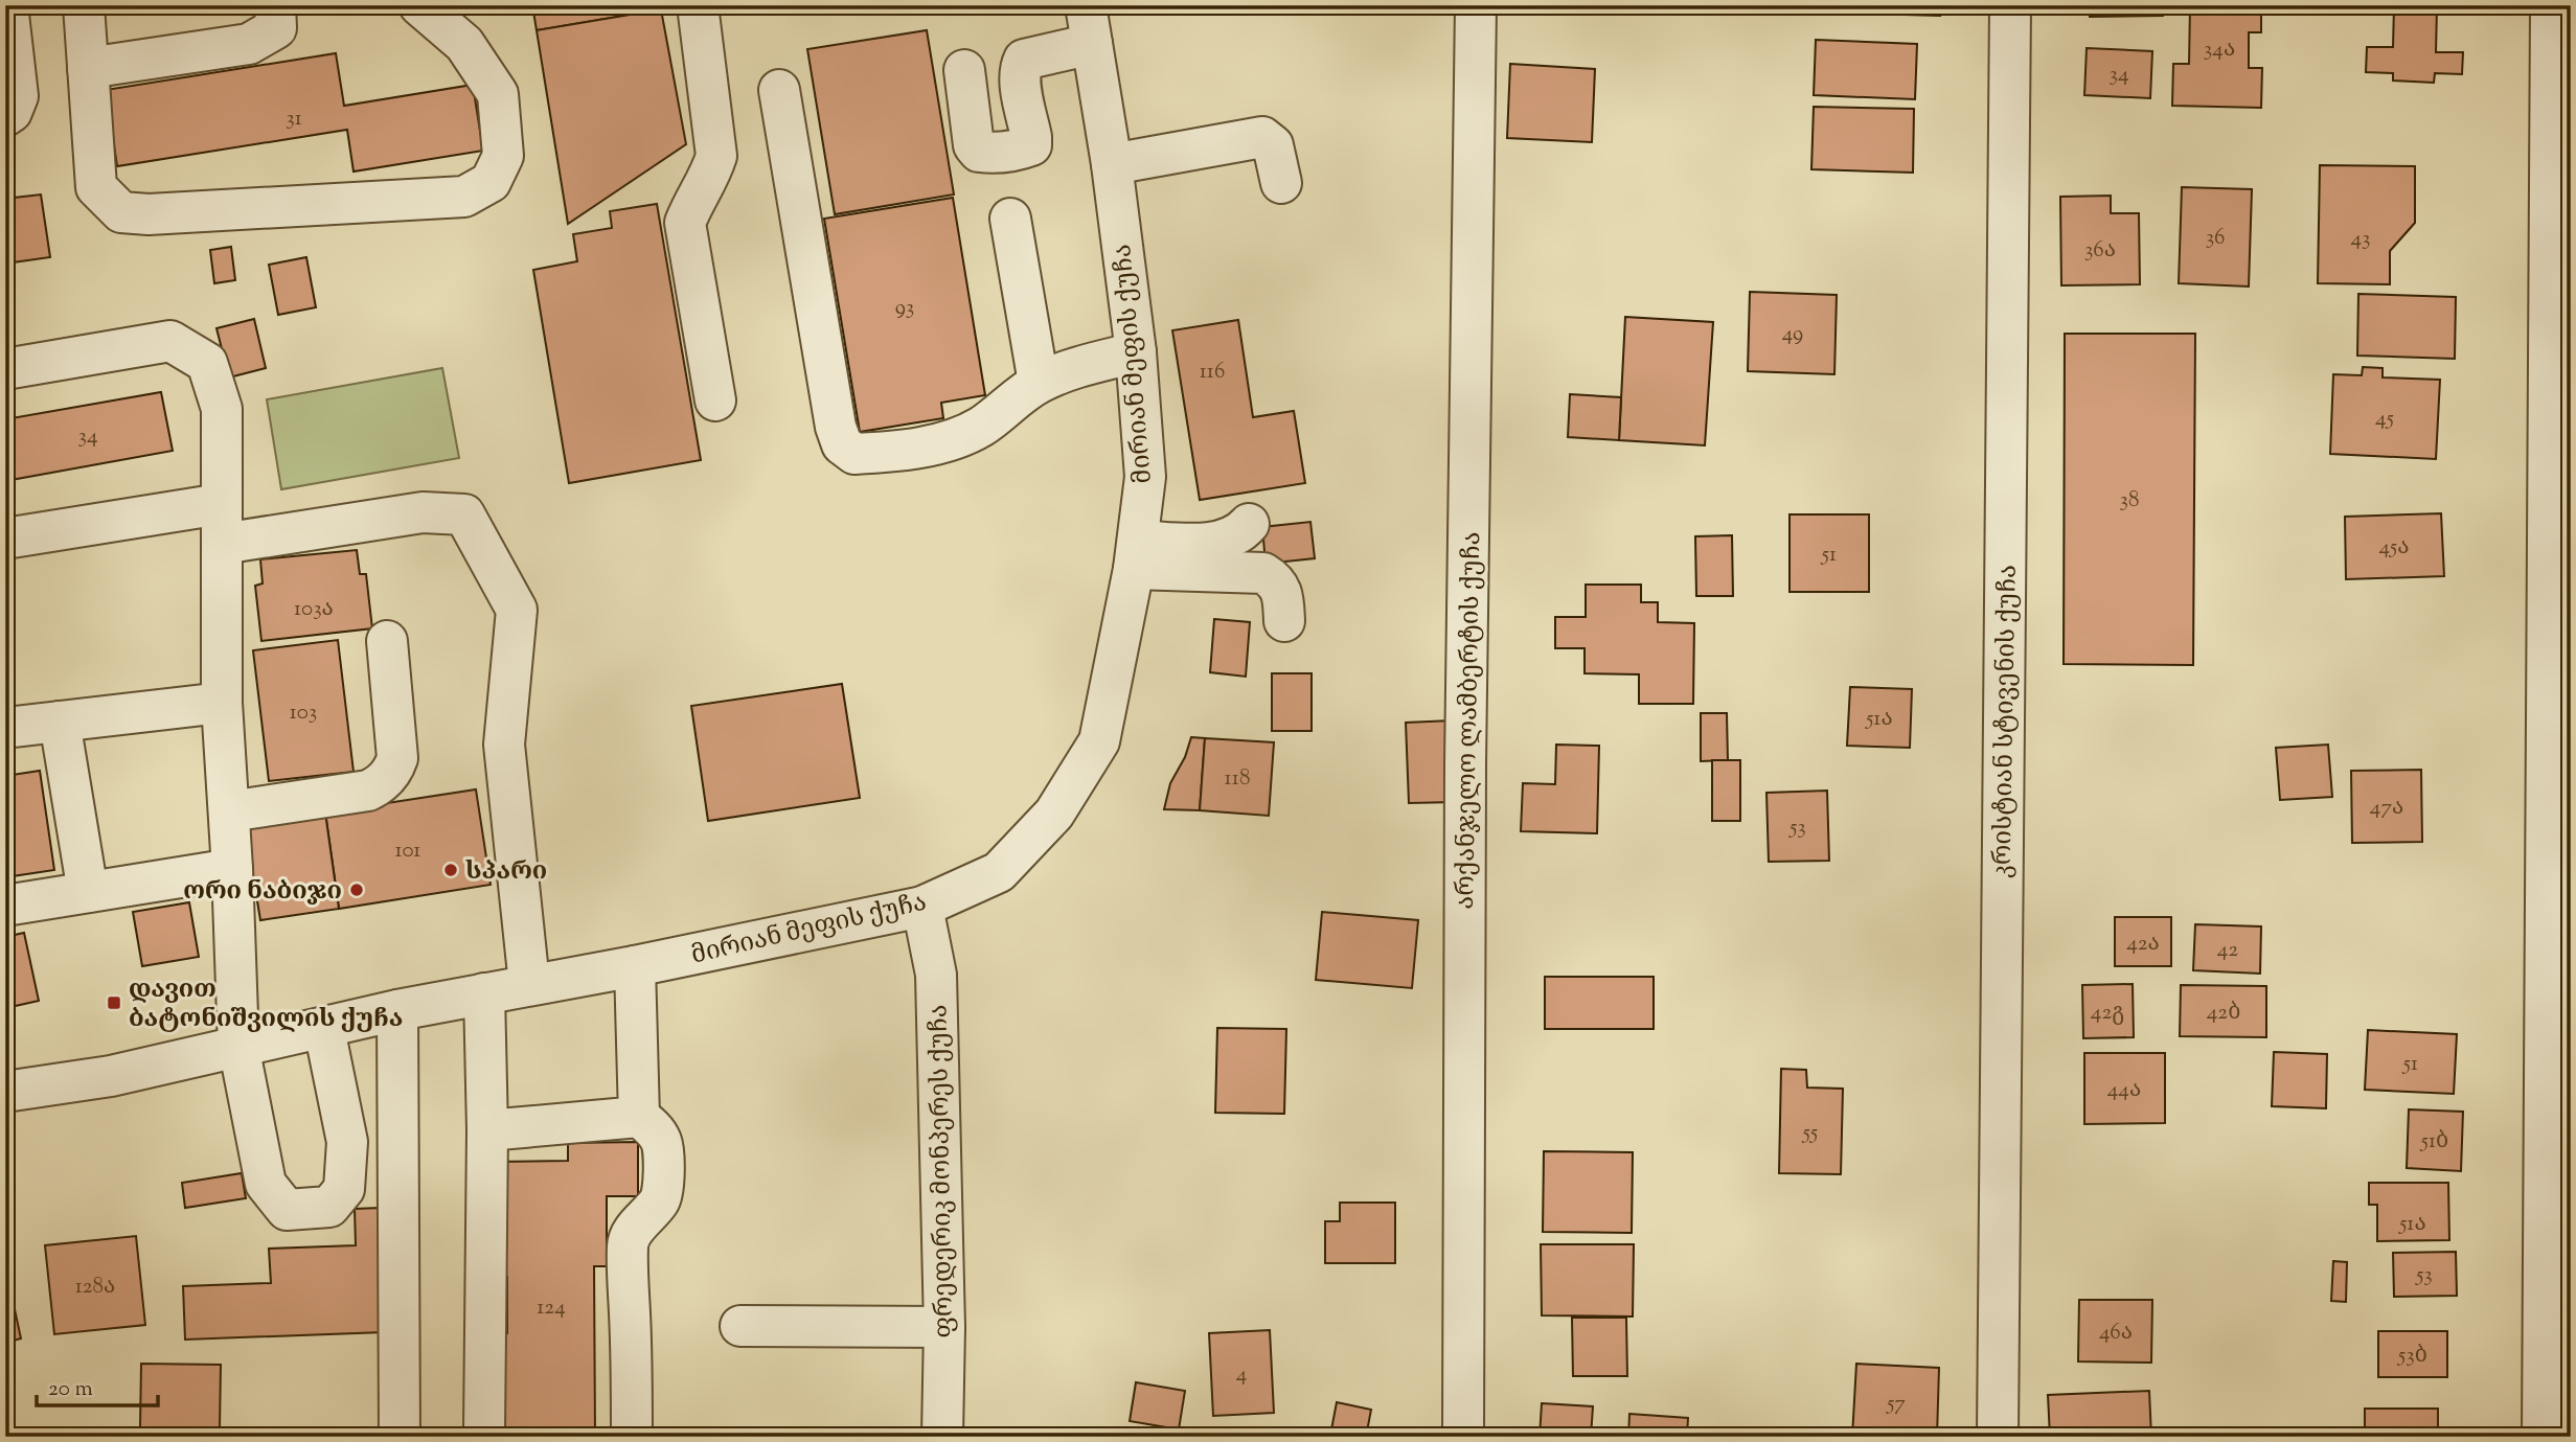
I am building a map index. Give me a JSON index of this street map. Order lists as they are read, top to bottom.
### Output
{
  "streets": {
    "street": [
      "მირიან მეფის ქუჩა",
      "არქანჯელო ლამბერტის ქუჩა",
      "კრისტიან სტივენის ქუჩა",
      "ფრედერიკ მონპერეს ქუჩა"
    ]
  },
  "crossings": [
    ["მირიან მეფის ქუჩა", "ფრედერიკ მონპერეს ქუჩა"]
  ],
  "places": {
    "other": ["სპარი", "ორი ნაბიჯი"],
    "transit": ["დავით ბატონიშვილის ქუჩა"]
  },
  "house_numbers": [
    "34ა",
    "34",
    "31",
    "36",
    "43",
    "36ა",
    "93",
    "49",
    "116",
    "45",
    "34",
    "38",
    "45ა",
    "51",
    "103ა",
    "103",
    "51ა",
    "118",
    "47ა",
    "53",
    "101",
    "42ა",
    "42",
    "42გ",
    "42ბ",
    "51",
    "44ა",
    "55",
    "51ბ",
    "51ა",
    "53",
    "128ა",
    "124",
    "46ა",
    "53ბ",
    "4",
    "57"
  ],
  "scale_bar": "20 m"
}
